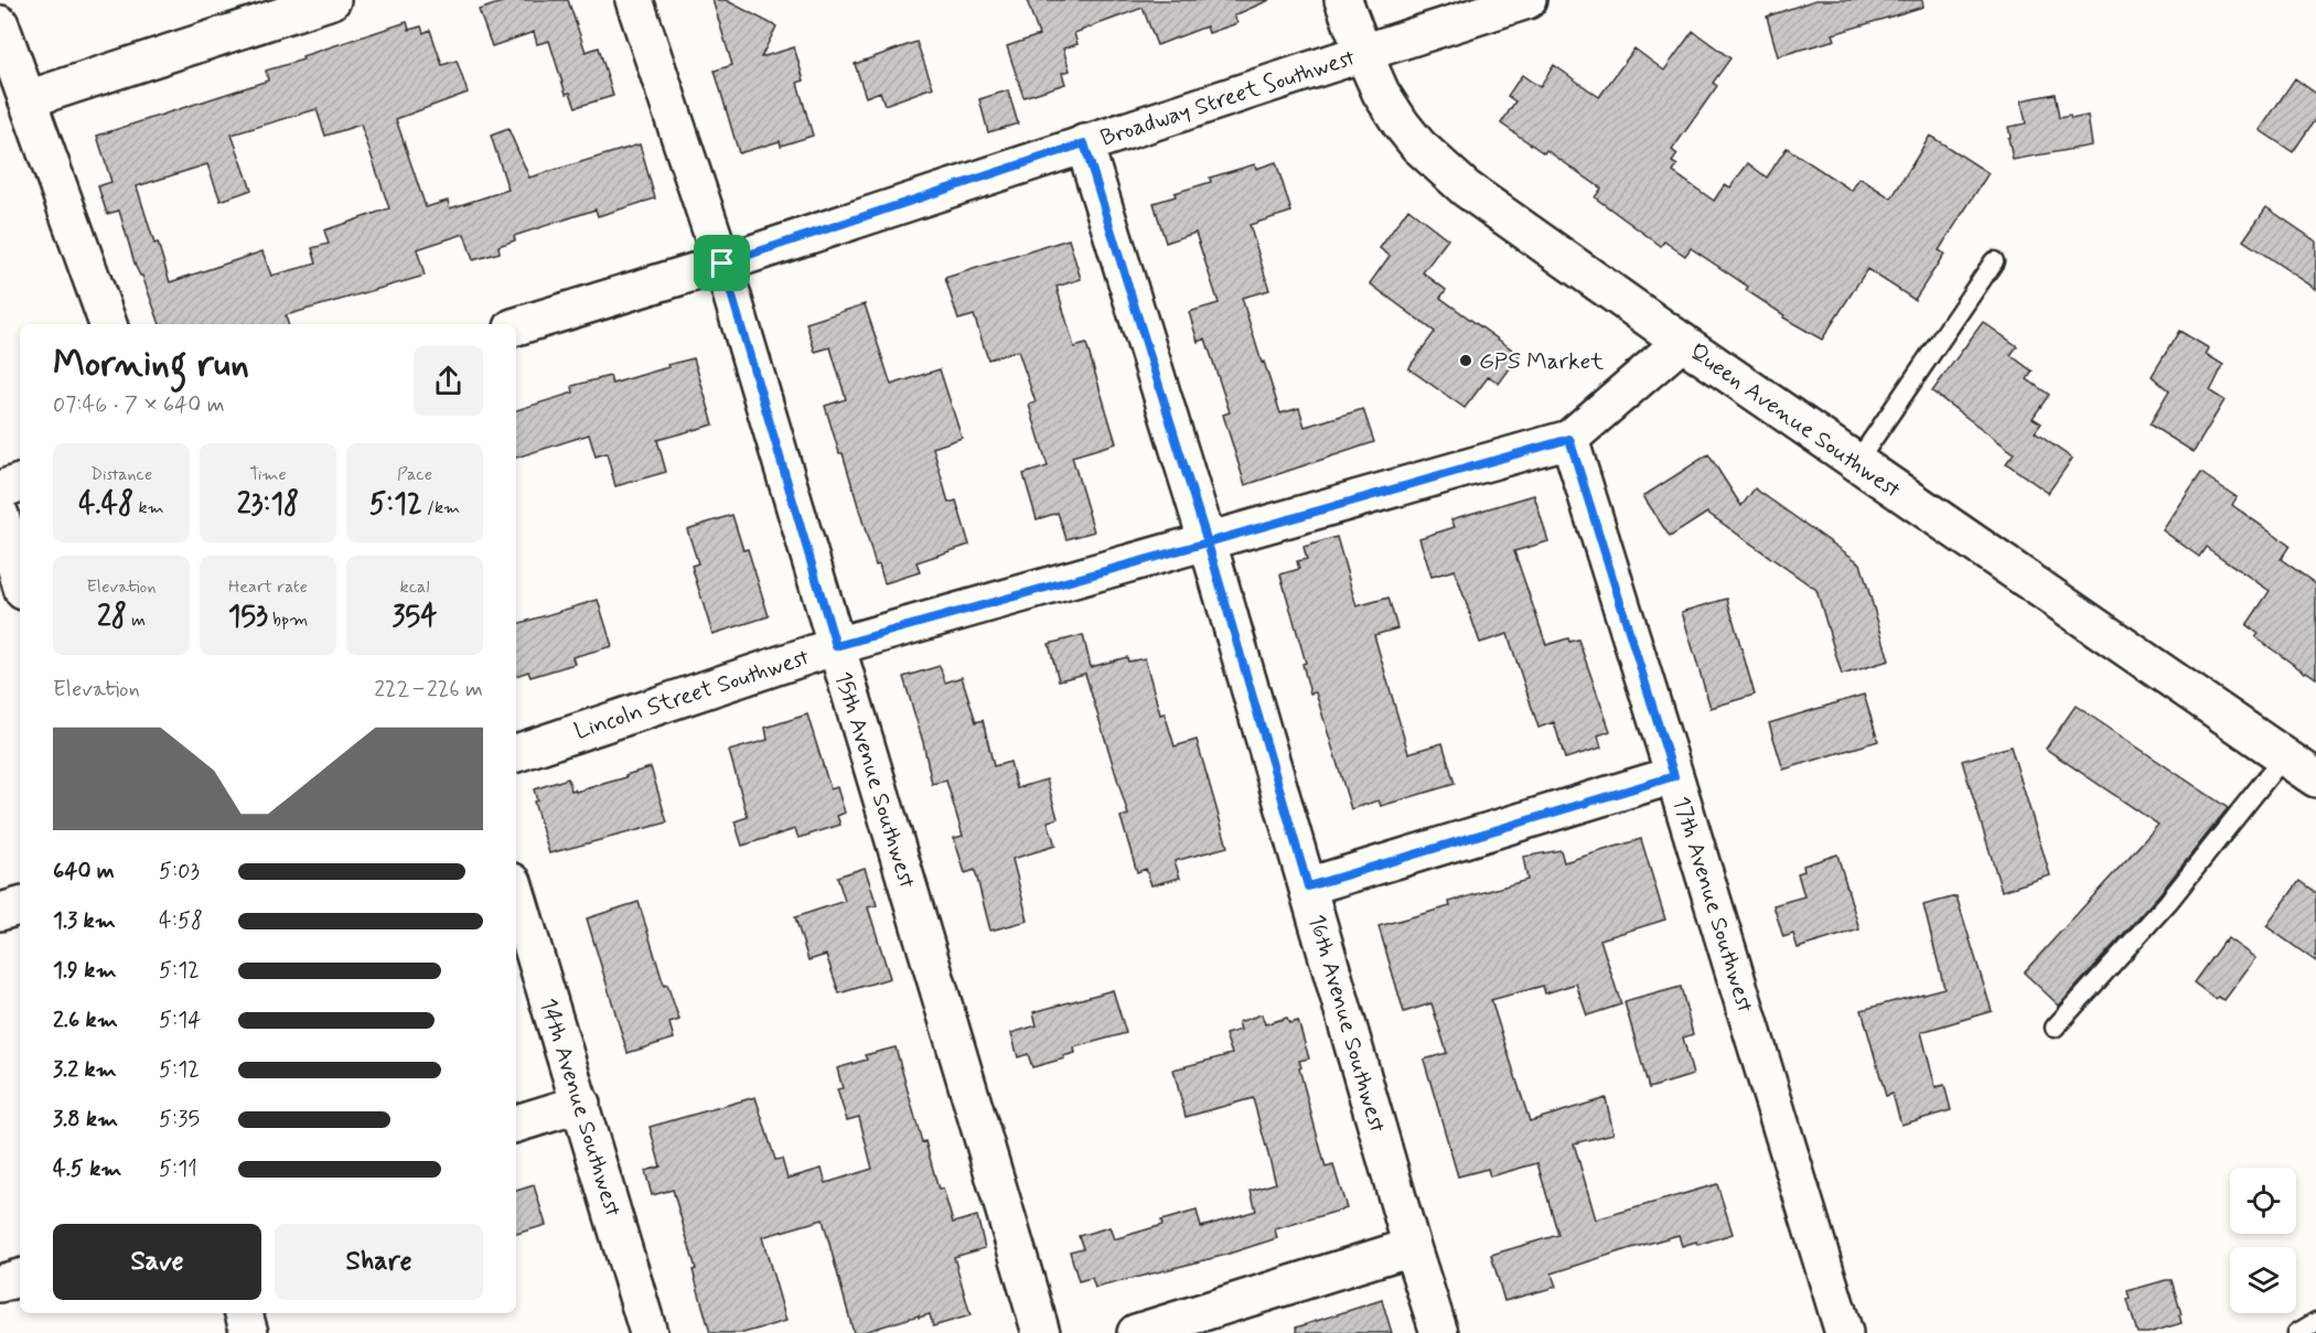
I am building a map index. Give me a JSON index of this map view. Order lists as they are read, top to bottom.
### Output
{
  "streets": {
    "street": [
      "Broadway Street Southwest",
      "Queen Avenue Southwest",
      "Lincoln Street Southwest",
      "15th Avenue Southwest",
      "17th Avenue Southwest",
      "16th Avenue Southwest",
      "14th Avenue Southwest"
    ]
  },
  "crossings": [
    ["Broadway Street Southwest", "Queen Avenue Southwest"],
    ["Broadway Street Southwest", "15th Avenue Southwest"],
    ["Broadway Street Southwest", "16th Avenue Southwest"],
    ["Queen Avenue Southwest", "Lincoln Street Southwest"],
    ["Lincoln Street Southwest", "15th Avenue Southwest"],
    ["Lincoln Street Southwest", "17th Avenue Southwest"],
    ["Lincoln Street Southwest", "16th Avenue Southwest"]
  ],
  "places": ["GPS Market"],
  "page": {
    "heading": ["Morning run", "07:46 · 7 × 640 m"],
    "stats": [
      ["Distance", "4.48 km"],
      ["Time", "23:18"],
      ["Pace", "5:12 /km"],
      ["Elevation", "28 m"],
      ["Heart rate", "153 bpm"],
      ["kcal", "354"]
    ],
    "chart": ["Elevation", "222–226 m"],
    "list": [
      {
        "name": "640 m",
        "note": "5:03"
      },
      {
        "name": "1.3 km",
        "note": "4:58"
      },
      {
        "name": "1.9 km",
        "note": "5:12"
      },
      {
        "name": "2.6 km",
        "note": "5:14"
      },
      {
        "name": "3.2 km",
        "note": "5:12"
      },
      {
        "name": "3.8 km",
        "note": "5:35"
      },
      {
        "name": "4.5 km",
        "note": "5:11"
      }
    ],
    "buttons": ["Save", "Share"]
  }
}
